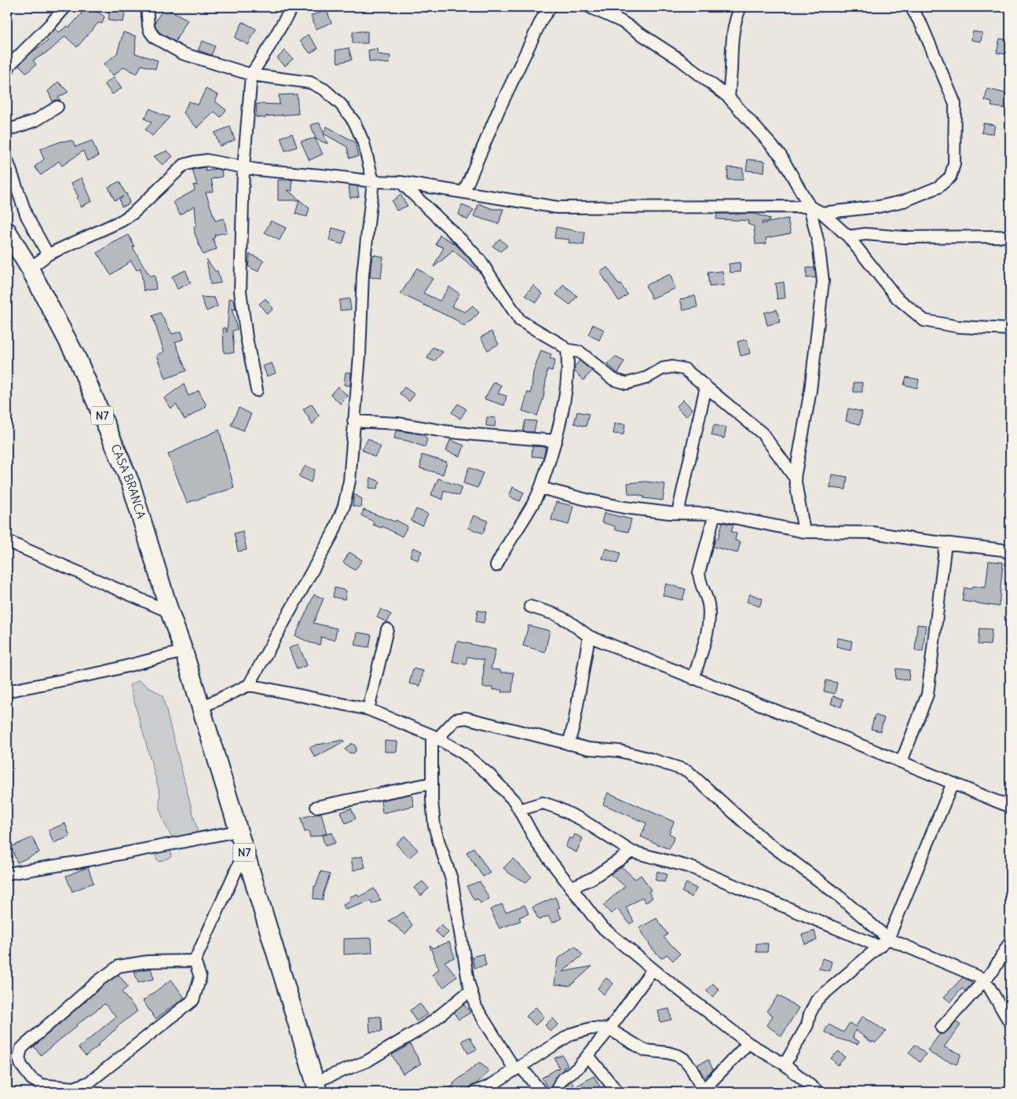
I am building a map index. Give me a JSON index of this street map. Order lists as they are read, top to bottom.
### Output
{
  "streets": {
    "highway": ["N7", "CASA BRANCA"]
  },
  "crossings": [
    ["N7", "CASA BRANCA"]
  ]
}
